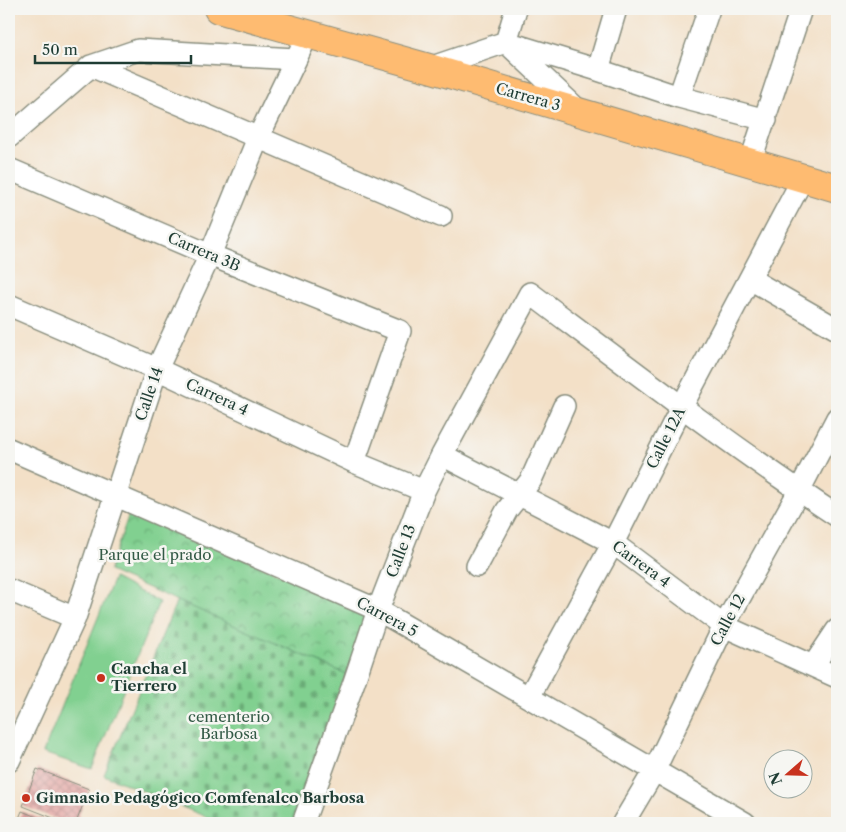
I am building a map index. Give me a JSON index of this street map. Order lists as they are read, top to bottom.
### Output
{
  "streets": {
    "main road": ["Carrera 3"],
    "street": [
      "Carrera 3B",
      "Calle 14",
      "Carrera 4",
      "Calle 12A",
      "Calle 13",
      "Carrera 5",
      "Calle 12"
    ]
  },
  "crossings": [
    ["Carrera 3", "Calle 14"],
    ["Carrera 3", "Calle 12A"],
    ["Carrera 3B", "Calle 14"],
    ["Carrera 3B", "Carrera 4"],
    ["Calle 14", "Carrera 4"],
    ["Calle 14", "Carrera 5"],
    ["Carrera 4", "Calle 12A"],
    ["Carrera 4", "Calle 13"],
    ["Carrera 4", "Calle 12"],
    ["Calle 12A", "Calle 13"],
    ["Calle 12A", "Carrera 5"],
    ["Calle 13", "Carrera 5"],
    ["Carrera 5", "Calle 12"]
  ],
  "parks": ["Parque el prado", "cementerio Barbosa"],
  "places": ["Cancha el Tierrero", "Gimnasio Pedagógico Comfenalco Barbosa"],
  "scale_bar": "50 m",
  "north": "left"
}
